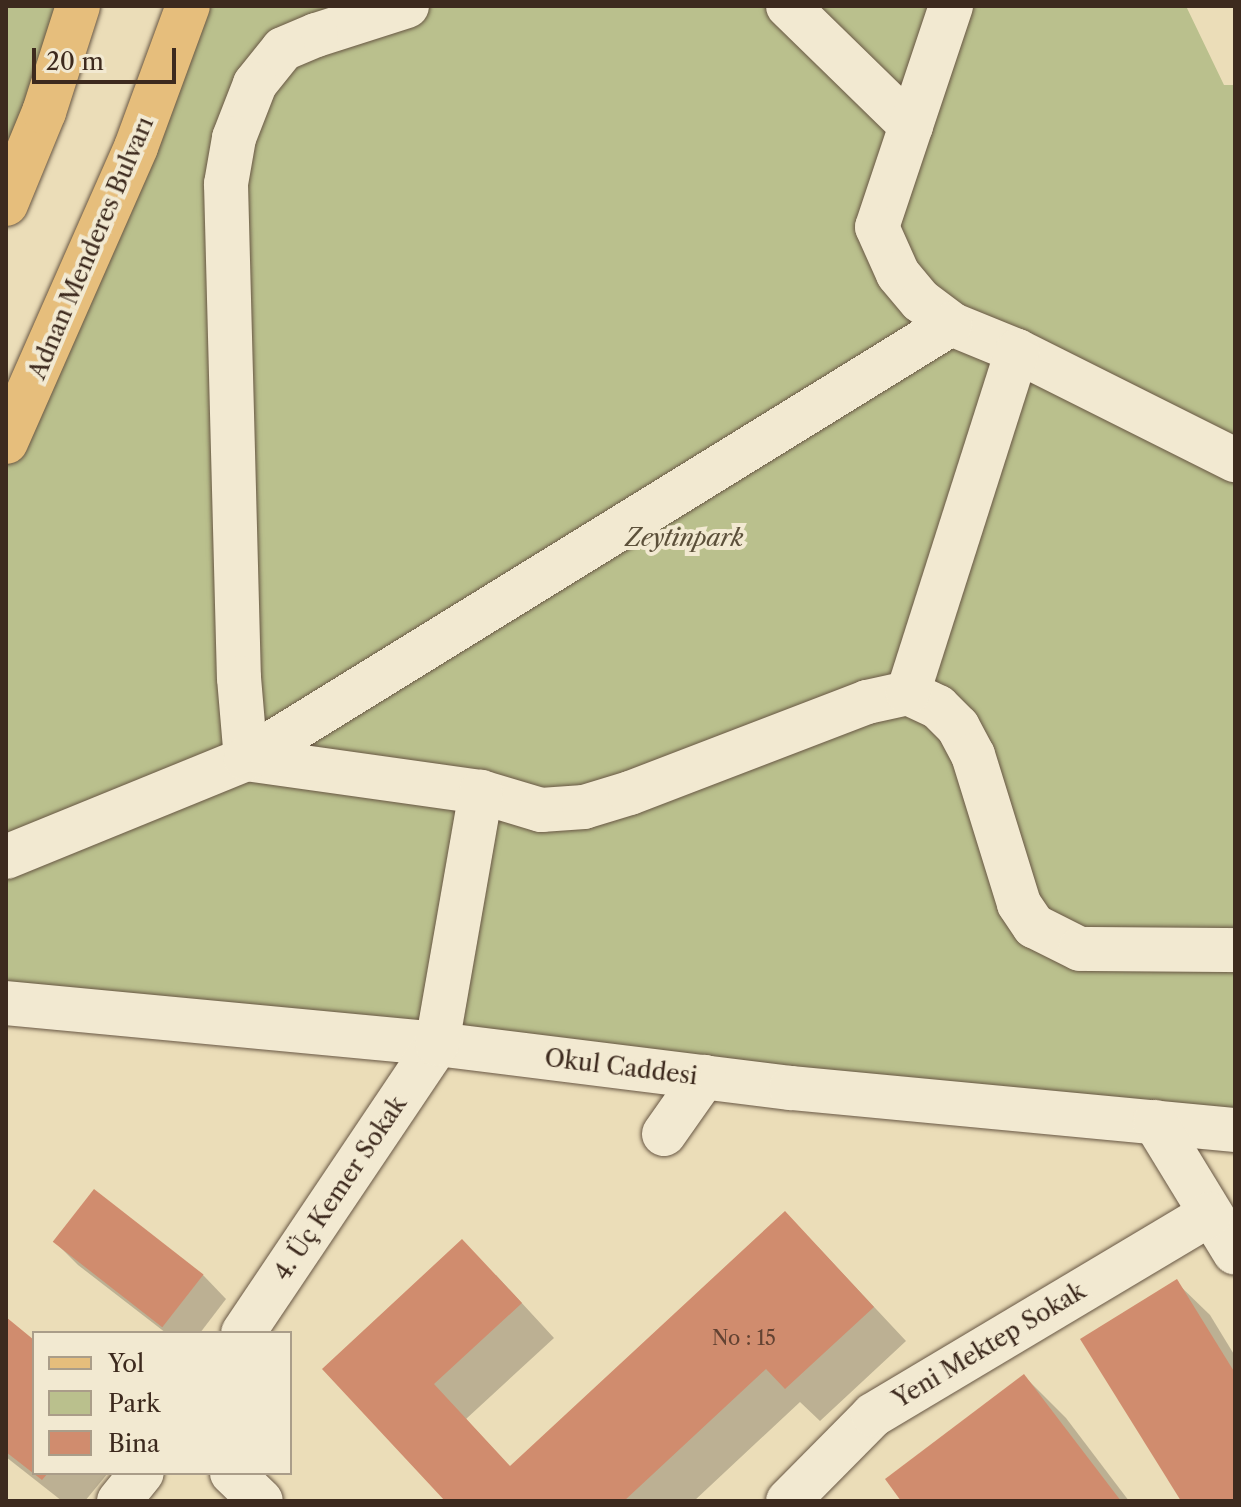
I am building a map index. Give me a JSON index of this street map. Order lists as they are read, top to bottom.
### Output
{
  "streets": {
    "main road": ["Adnan Menderes Bulvarı"],
    "street": ["Okul Caddesi", "4. Üç Kemer Sokak", "Yeni Mektep Sokak"]
  },
  "crossings": [
    ["Okul Caddesi", "4. Üç Kemer Sokak"]
  ],
  "parks": ["Zeytinpark"],
  "house_numbers": ["No : 15"],
  "legend": ["Yol", "Park", "Bina"],
  "scale_bar": "20 m"
}
